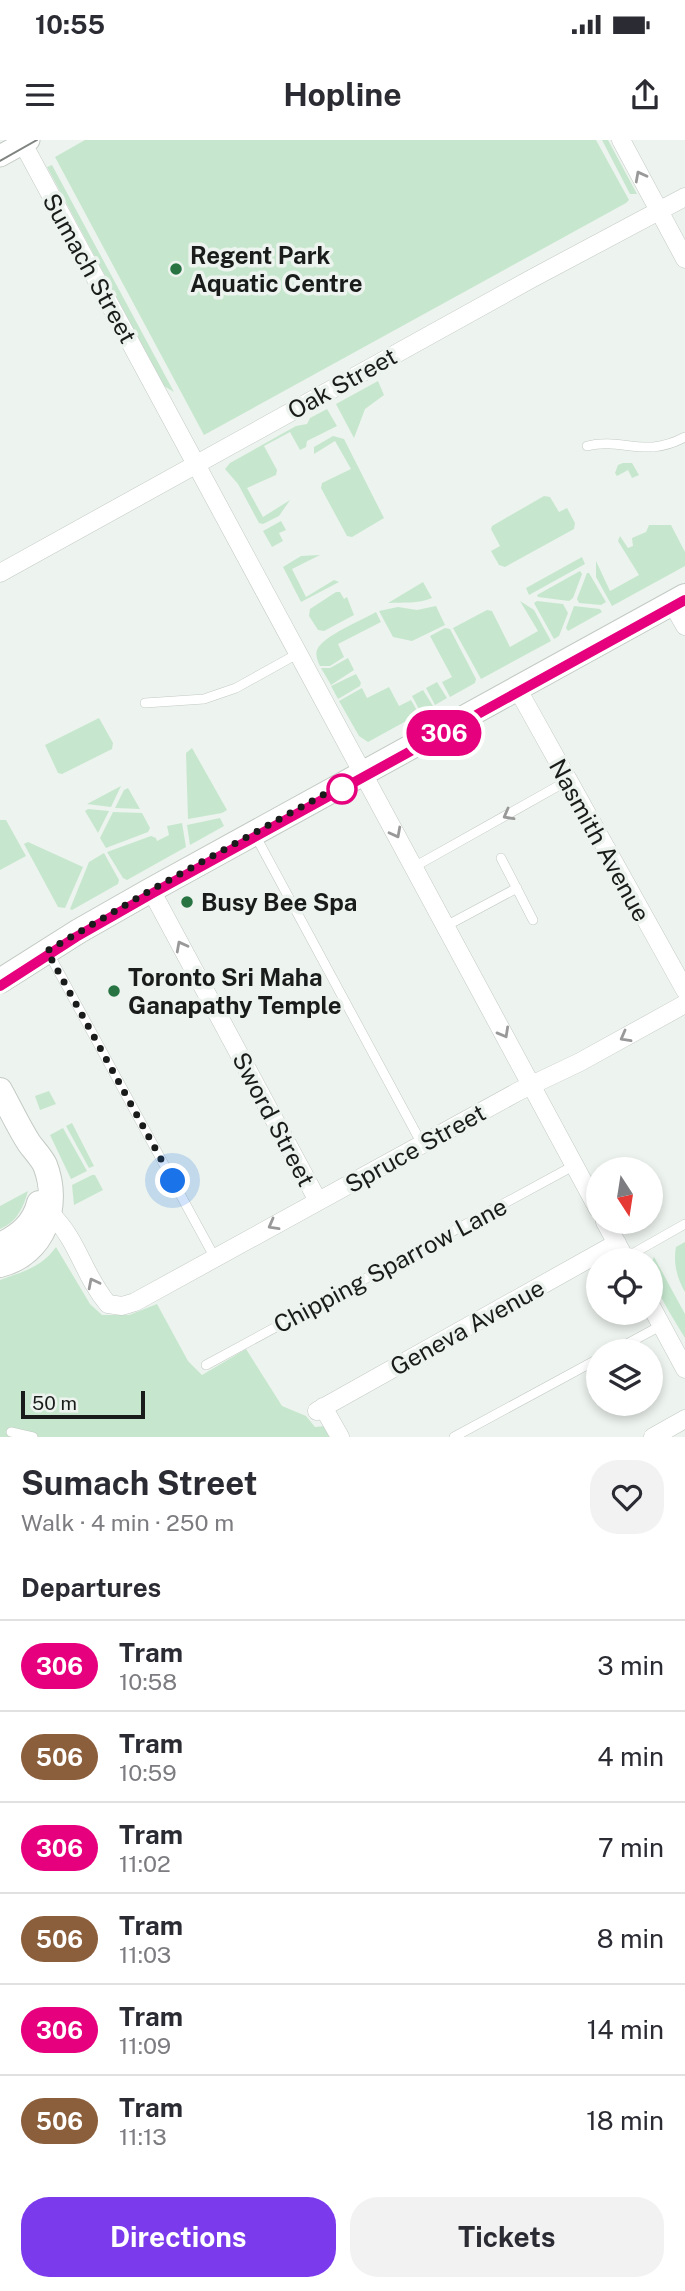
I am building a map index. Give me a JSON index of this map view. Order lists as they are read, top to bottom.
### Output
{
  "streets": {
    "street": [
      "Sumach Street",
      "Oak Street",
      "Nasmith Avenue",
      "Sword Street",
      "Spruce Street",
      "Geneva Avenue"
    ],
    "lane": ["Chipping Sparrow Lane"]
  },
  "crossings": [
    ["Sumach Street", "Oak Street"],
    ["Sumach Street", "Spruce Street"],
    ["Sumach Street", "Chipping Sparrow Lane"],
    ["Sword Street", "Spruce Street"]
  ],
  "one_way": ["Sword Street", "Spruce Street"],
  "places": ["Regent Park Aquatic Centre", "Busy Bee Spa", "Toronto Sri Maha Ganapathy Temple"],
  "lines": ["tram line 306"],
  "scale_bar": "50 m",
  "north": "bottom",
  "page": {
    "status": "10:55",
    "header": "Hopline",
    "on_map": "306",
    "scale": "50 m",
    "heading": [
      ["Sumach Street", "Walk · 4 min · 250 m"],
      "Departures"
    ],
    "list": [
      {
        "mark": "306",
        "name": "Tram",
        "note": "10:58",
        "value": "3 min"
      },
      {
        "mark": "506",
        "name": "Tram",
        "note": "10:59",
        "value": "4 min"
      },
      {
        "mark": "306",
        "name": "Tram",
        "note": "11:02",
        "value": "7 min"
      },
      {
        "mark": "506",
        "name": "Tram",
        "note": "11:03",
        "value": "8 min"
      },
      {
        "mark": "306",
        "name": "Tram",
        "note": "11:09",
        "value": "14 min"
      },
      {
        "mark": "506",
        "name": "Tram",
        "note": "11:13",
        "value": "18 min"
      }
    ],
    "buttons": ["Directions", "Tickets"]
  }
}
